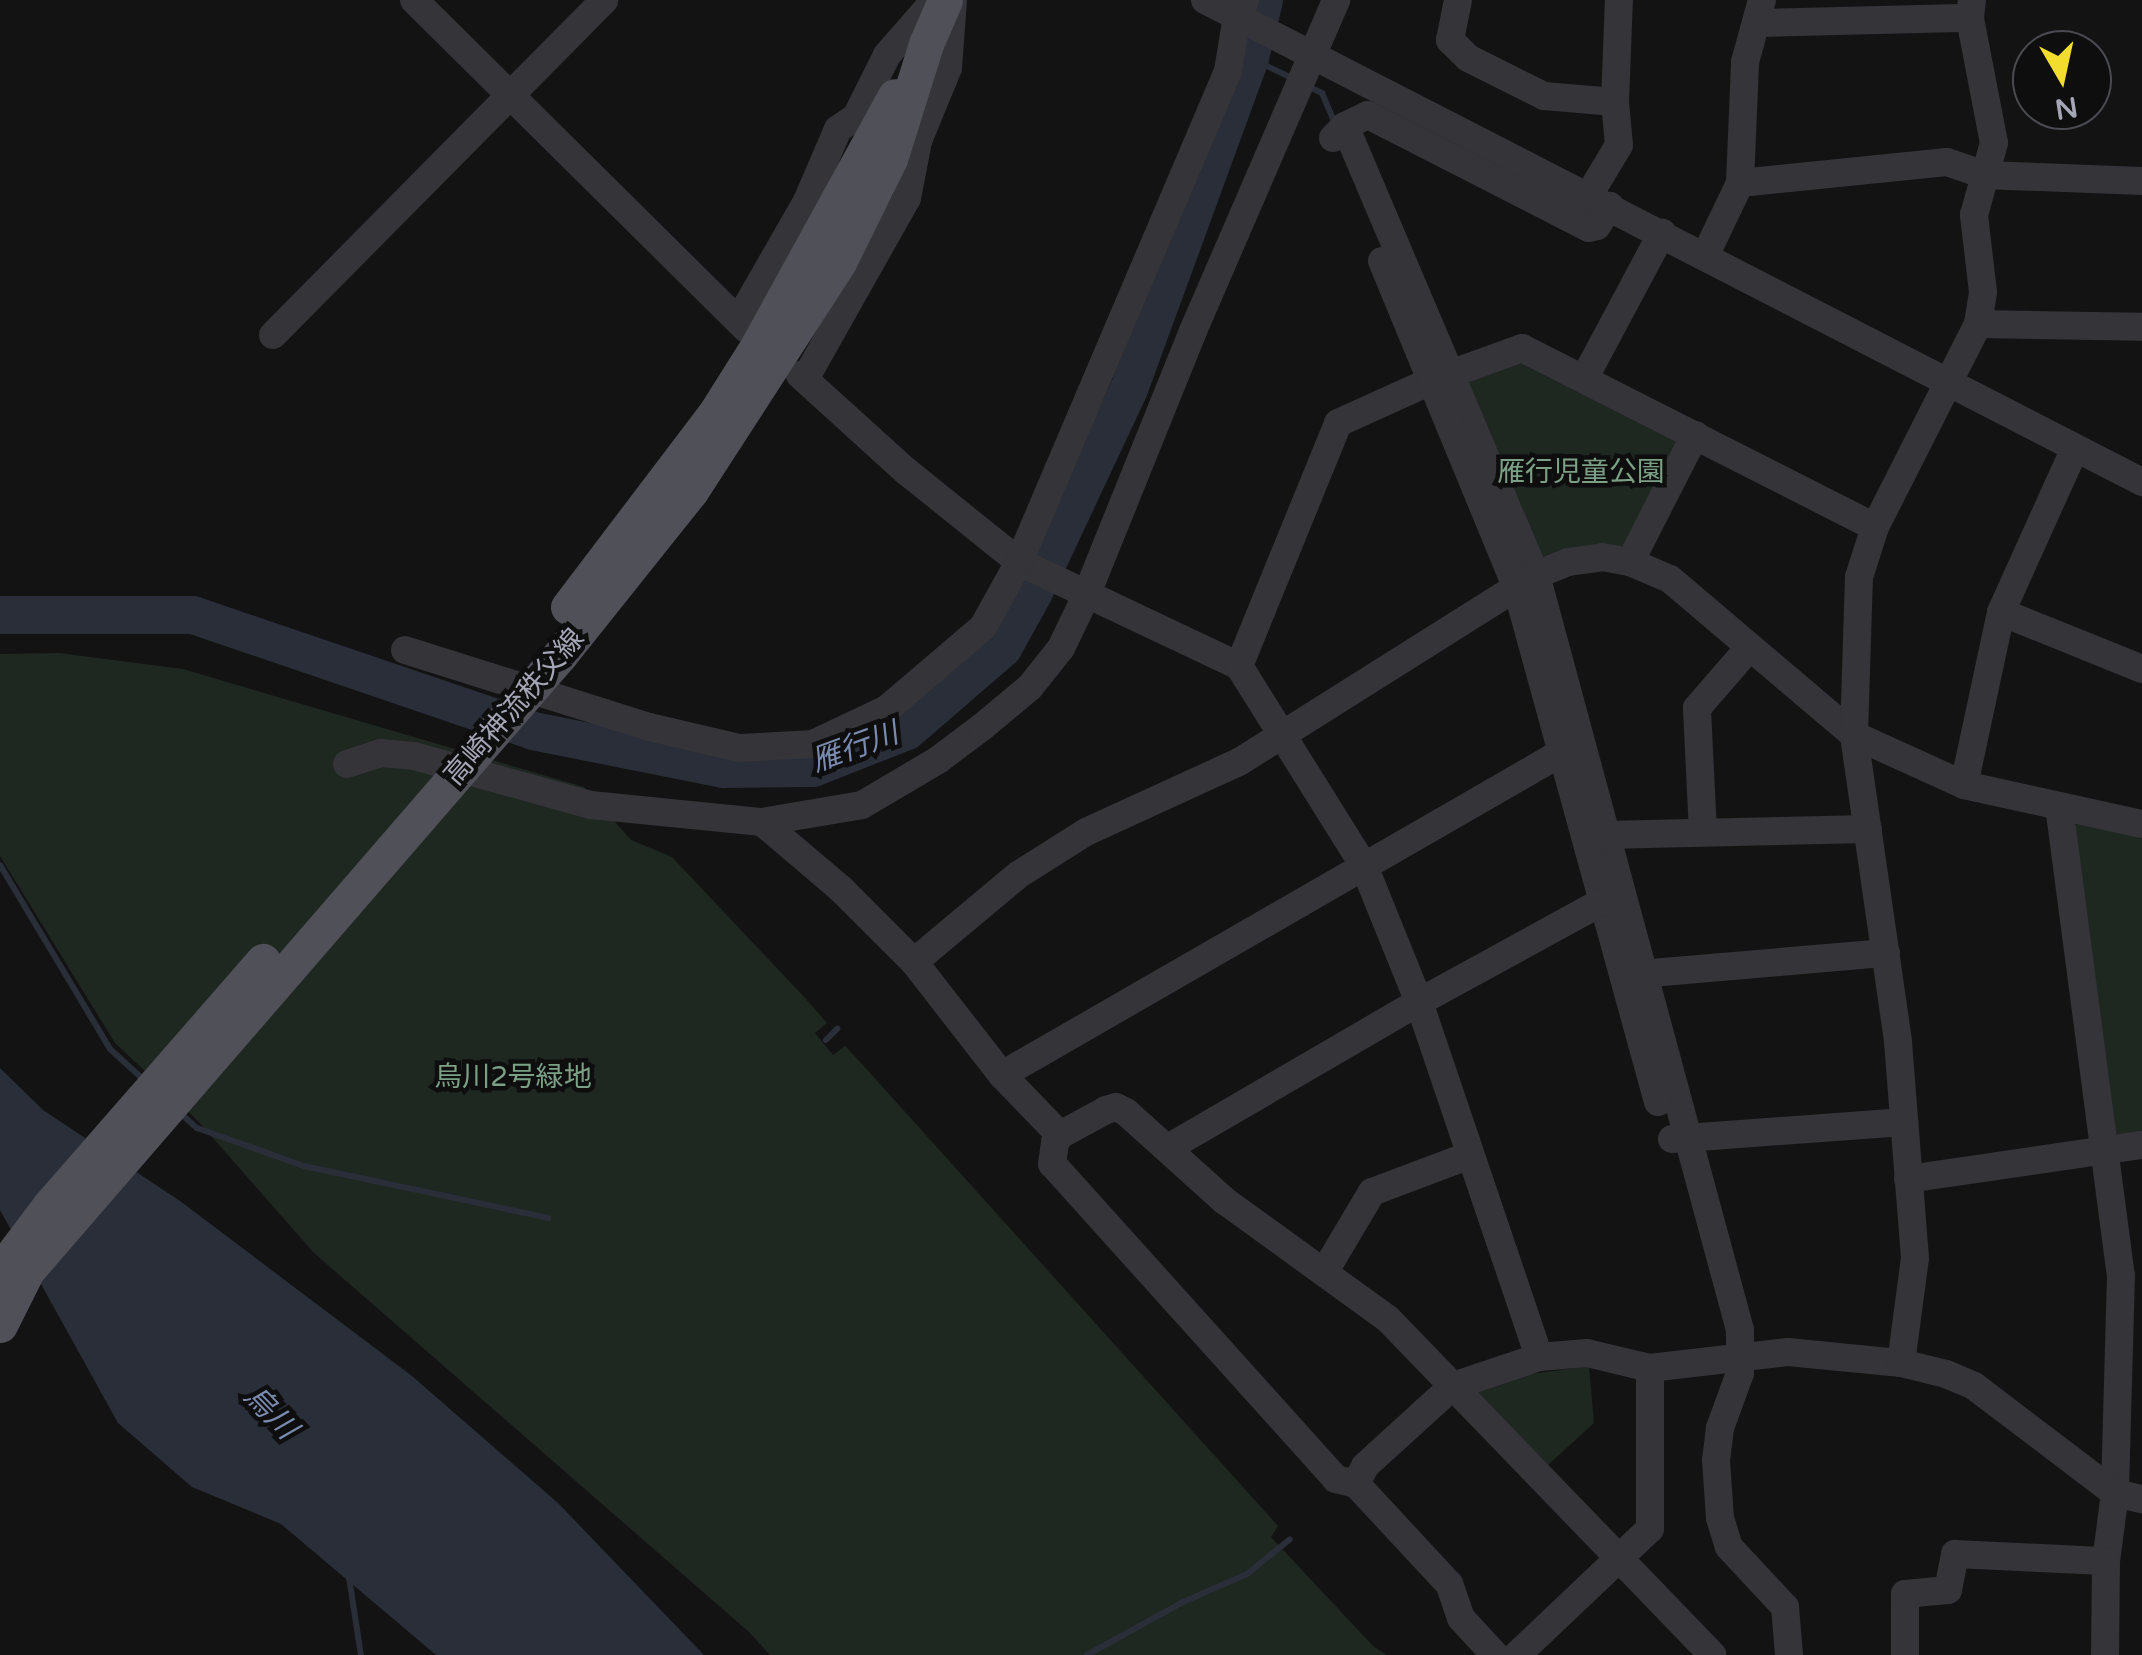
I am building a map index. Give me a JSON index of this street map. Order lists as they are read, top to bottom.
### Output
{
  "streets": {
    "main road": ["高崎神流秩父線"]
  },
  "water": ["雁行川", "烏川"],
  "parks": ["雁行児童公園", "烏川2号緑地"],
  "north": "bottom"
}
